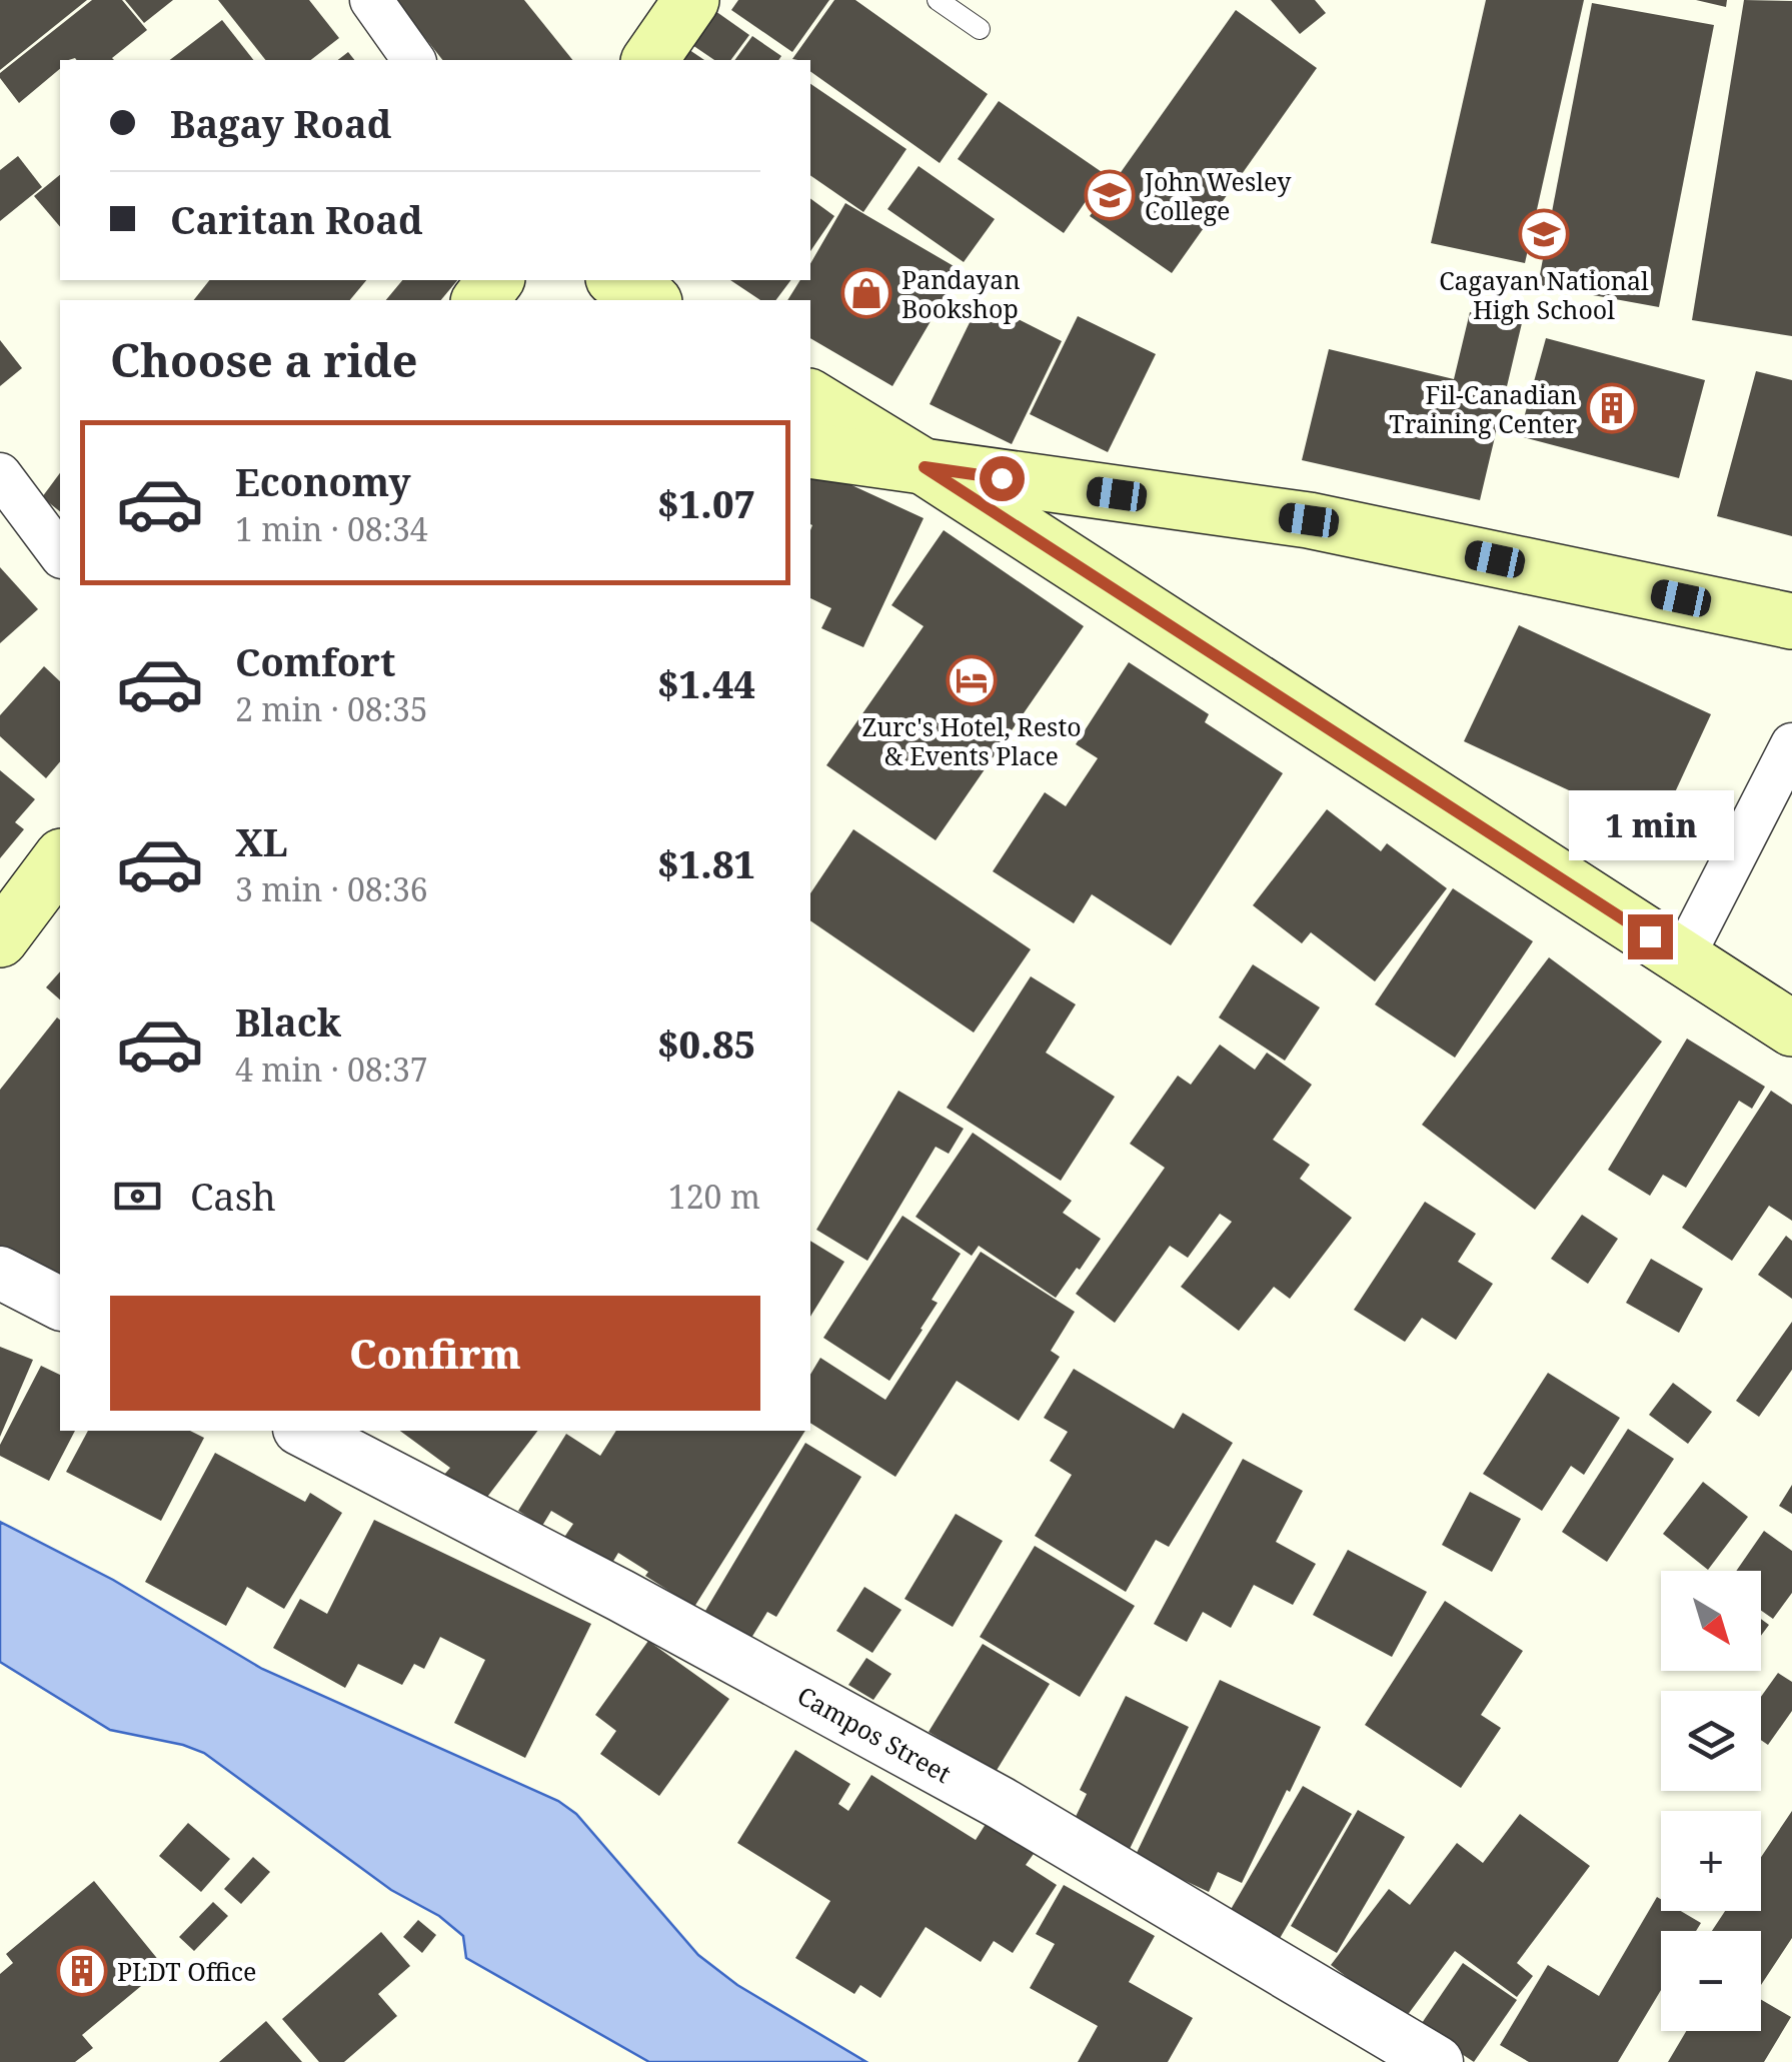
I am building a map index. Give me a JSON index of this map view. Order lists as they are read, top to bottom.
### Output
{
  "streets": {
    "street": ["Campos Street"]
  },
  "places": {
    "school or university": ["John Wesley College", "Cagayan National High School"],
    "shop": ["Pandayan Bookshop"],
    "building": ["Fil-Canadian Training Center", "PLDT Office"],
    "hotel": ["Zurc's Hotel, Resto & Events Place"]
  },
  "north": "bottom right",
  "page": {
    "banner": ["Bagay Road", "Caritan Road"],
    "heading": "Choose a ride",
    "list": [
      {
        "name": "Economy",
        "note": "1 min · 08:34",
        "value": "$1.07"
      },
      {
        "name": "Comfort",
        "note": "2 min · 08:35",
        "value": "$1.44"
      },
      {
        "name": "XL",
        "note": "3 min · 08:36",
        "value": "$1.81"
      },
      {
        "name": "Black",
        "note": "4 min · 08:37",
        "value": "$0.85"
      }
    ],
    "bubble": "1 min",
    "pay": ["Cash", "120 m"],
    "buttons": "Confirm",
    "map_buttons": ["+", "−"]
  }
}
